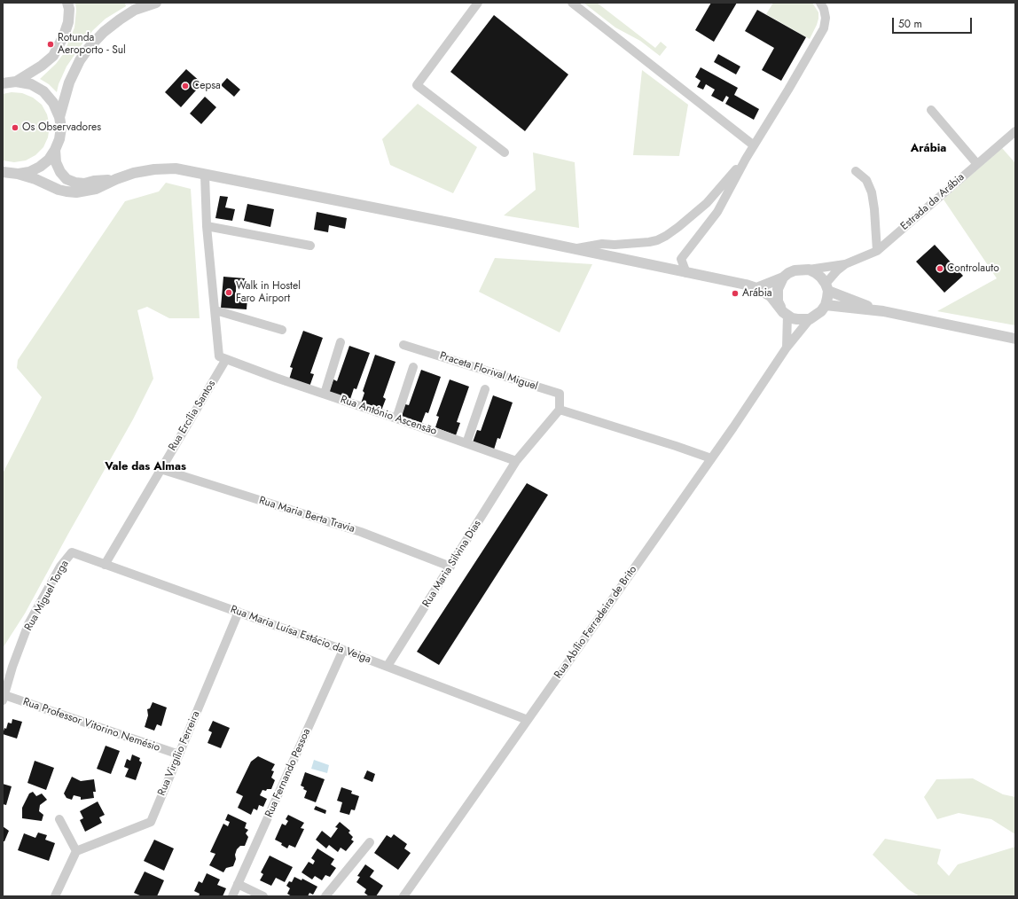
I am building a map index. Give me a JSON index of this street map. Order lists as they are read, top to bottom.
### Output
{
  "streets": {
    "street": [
      "Estrada da Arábia",
      "Praceta Florival Miguel",
      "Rua Ercília Santos",
      "Rua António Ascensão",
      "Rua Maria Berta Travia",
      "Rua Maria Silvina Dias",
      "Rua Miguel Torga",
      "Rua Abílio Ferradeira de Brito",
      "Rua Maria Luísa Estácio da Veiga",
      "Rua Professor Vitorino Nemésio",
      "Rua Virgílio Ferreira",
      "Rua Fernando Pessoa"
    ]
  },
  "crossings": [
    ["Rua Ercília Santos", "Rua António Ascensão"],
    ["Rua Ercília Santos", "Rua Maria Berta Travia"],
    ["Rua Ercília Santos", "Rua Maria Luísa Estácio da Veiga"],
    ["Rua António Ascensão", "Rua Maria Silvina Dias"],
    ["Rua Maria Berta Travia", "Rua Maria Silvina Dias"],
    ["Rua Maria Silvina Dias", "Rua Maria Luísa Estácio da Veiga"],
    ["Rua Miguel Torga", "Rua Maria Luísa Estácio da Veiga"],
    ["Rua Miguel Torga", "Rua Professor Vitorino Nemésio"],
    ["Rua Abílio Ferradeira de Brito", "Rua Maria Luísa Estácio da Veiga"],
    ["Rua Maria Luísa Estácio da Veiga", "Rua Virgílio Ferreira"],
    ["Rua Maria Luísa Estácio da Veiga", "Rua Fernando Pessoa"],
    ["Rua Professor Vitorino Nemésio", "Rua Virgílio Ferreira"]
  ],
  "districts": ["Arábia", "Vale das Almas"],
  "places": [
    "Rotunda Aeroporto - Sul",
    "Cepsa",
    "Os Observadores",
    "Controlauto",
    "Walk in Hostel Faro Airport",
    "Arábia"
  ],
  "scale_bar": "50 m"
}
